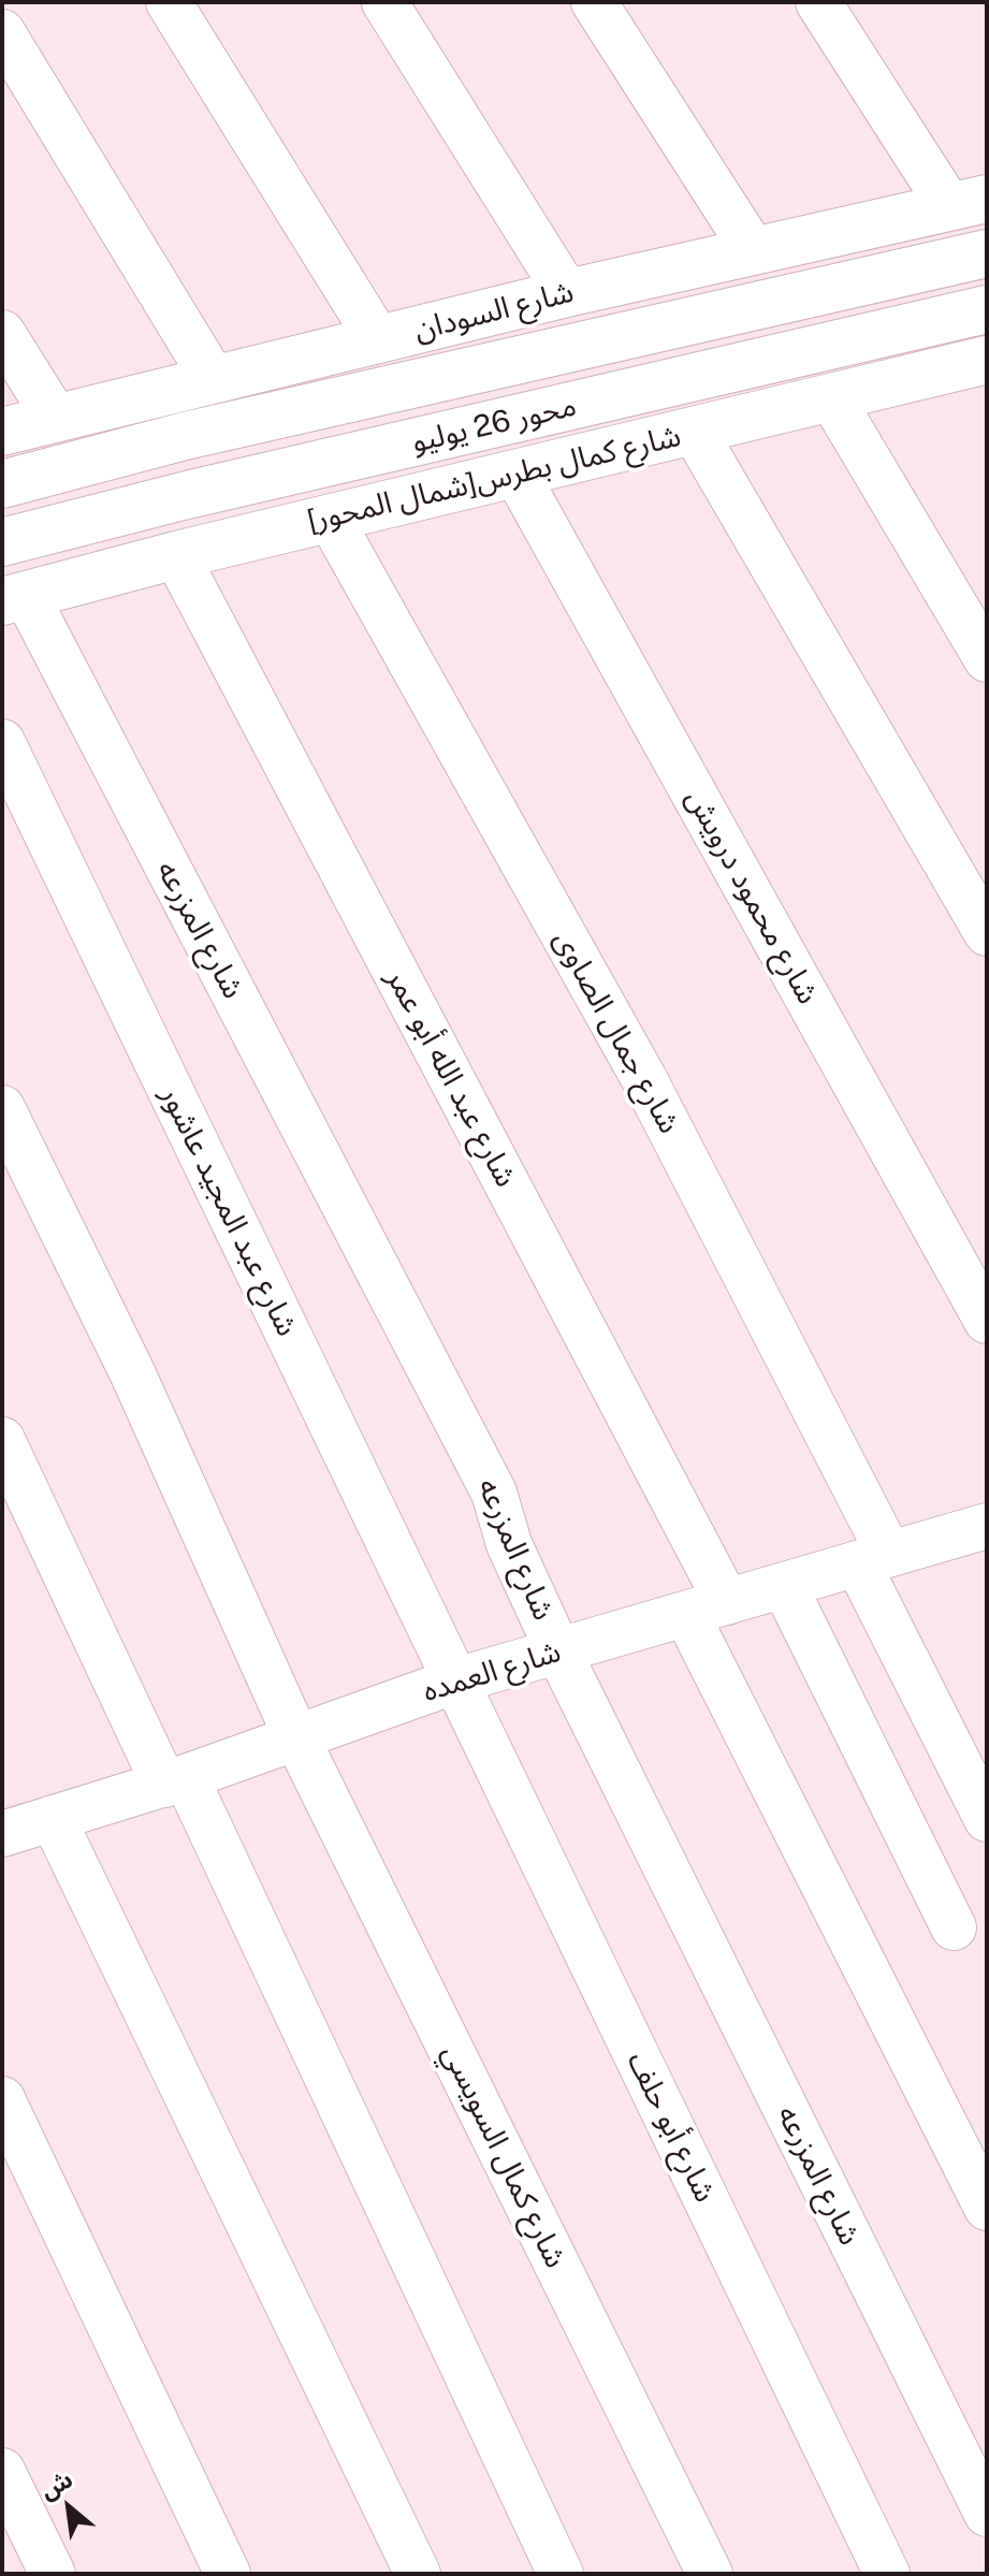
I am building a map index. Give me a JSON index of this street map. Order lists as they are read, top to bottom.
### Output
{
  "streets": {
    "main road": ["شارع السودان", "محور 26 يوليو", "شارع كمال بطرس[شمال المحور]"],
    "street": [
      "شارع محمود درويش",
      "شارع المزرعه",
      "شارع جمال الصاوى",
      "شارع عبد الله أبو عمر",
      "شارع عبد المجيد عاشور",
      "شارع العمده",
      "شارع أبو حلف",
      "شارع كمال السويسي"
    ]
  },
  "crossings": [
    ["شارع كمال بطرس[شمال المحور]", "شارع محمود درويش"],
    ["شارع كمال بطرس[شمال المحور]", "شارع المزرعه"],
    ["شارع كمال بطرس[شمال المحور]", "شارع جمال الصاوى"],
    ["شارع كمال بطرس[شمال المحور]", "شارع عبد الله أبو عمر"],
    ["شارع المزرعه", "شارع العمده"],
    ["شارع جمال الصاوى", "شارع العمده"],
    ["شارع عبد الله أبو عمر", "شارع العمده"],
    ["شارع عبد المجيد عاشور", "شارع العمده"],
    ["شارع عبد المجيد عاشور", "شارع أبو حلف"],
    ["شارع العمده", "شارع أبو حلف"],
    ["شارع العمده", "شارع كمال السويسي"]
  ],
  "north": "top left"
}
